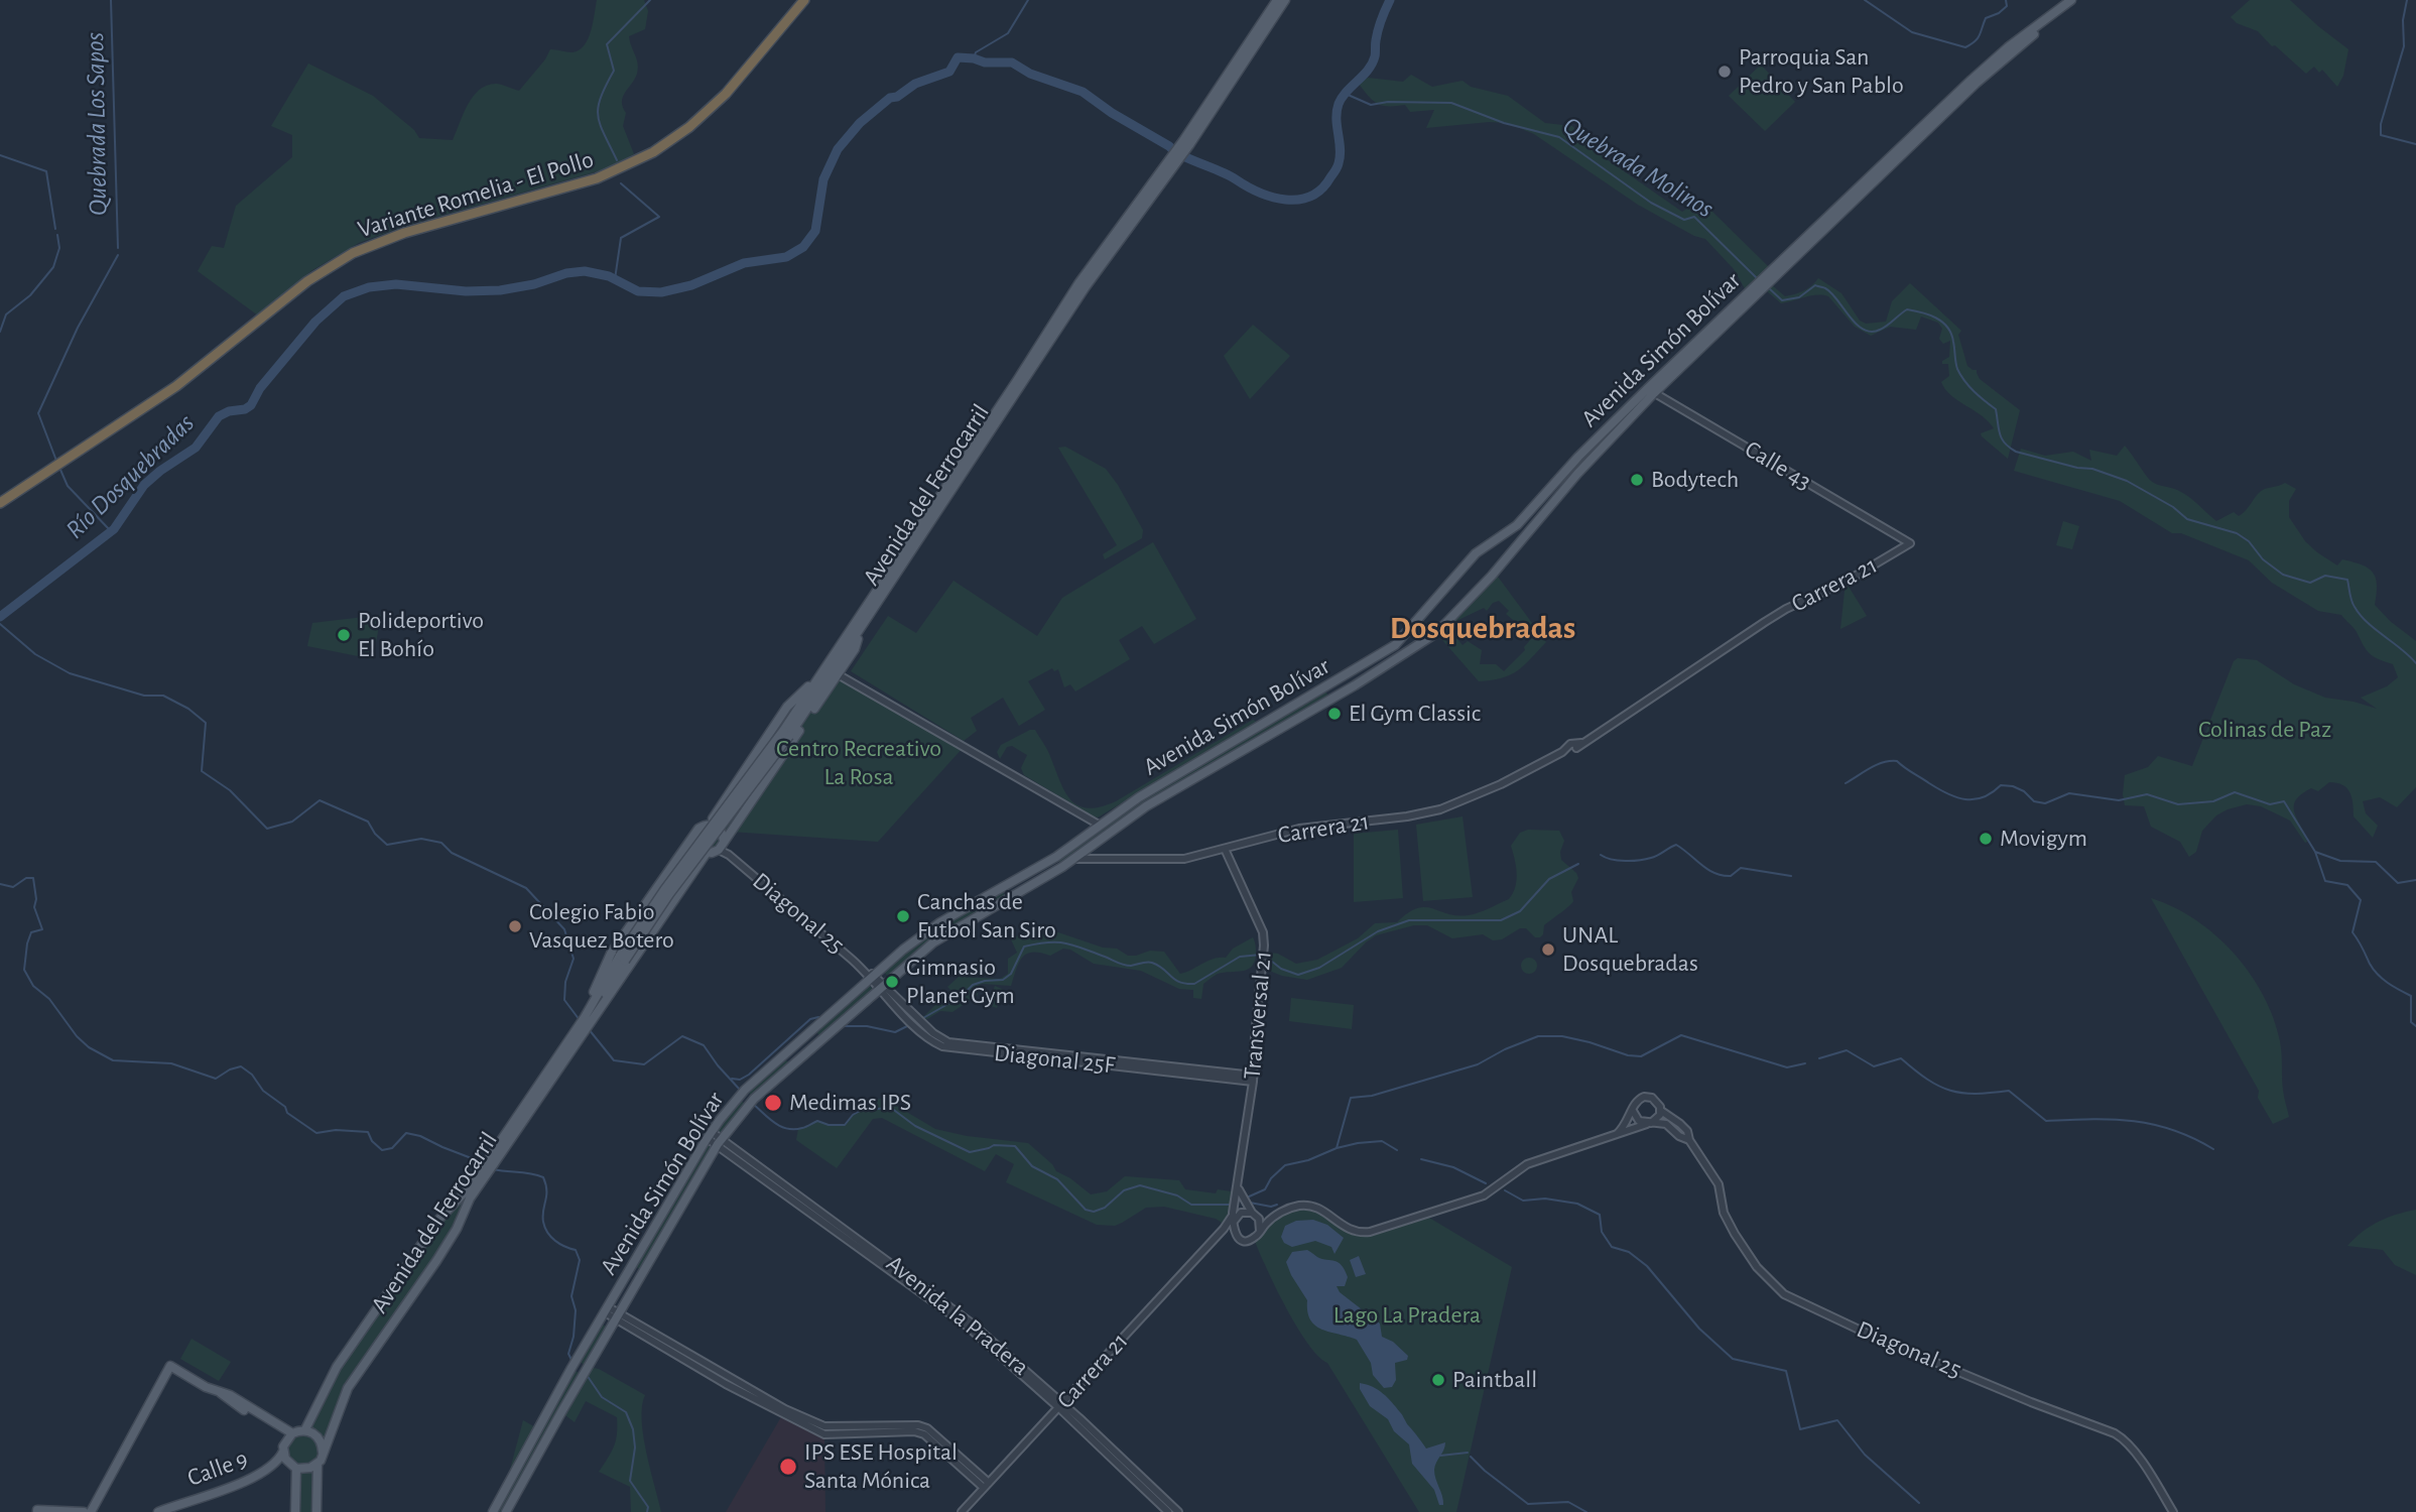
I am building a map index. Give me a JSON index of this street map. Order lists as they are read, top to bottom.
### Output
{
  "streets": {
    "highway": ["Variante Romelia - El Pollo"],
    "main road": ["Avenida Simón Bolívar", "Avenida del Ferrocarril", "Calle 9"],
    "street": [
      "Calle 43",
      "Carrera 21",
      "Diagonal 25",
      "Transversal 21",
      "Diagonal 25F",
      "Avenida la Pradera"
    ]
  },
  "crossings": [
    ["Avenida Simón Bolívar", "Calle 43"],
    ["Avenida Simón Bolívar", "Carrera 21"],
    ["Avenida Simón Bolívar", "Diagonal 25"],
    ["Avenida Simón Bolívar", "Diagonal 25F"],
    ["Avenida Simón Bolívar", "Avenida la Pradera"],
    ["Calle 43", "Carrera 21"],
    ["Avenida del Ferrocarril", "Calle 9"],
    ["Carrera 21", "Transversal 21"],
    ["Carrera 21", "Avenida la Pradera"],
    ["Diagonal 25", "Diagonal 25F"],
    ["Transversal 21", "Diagonal 25F"]
  ],
  "districts": ["Dosquebradas"],
  "water": ["Quebrada Los Sapos", "Quebrada Molinos", "Río Dosquebradas"],
  "parks": ["Colinas de Paz", "Centro Recreativo La Rosa", "Lago La Pradera"],
  "places": [
    "Parroquia San Pedro y San Pablo",
    "Bodytech",
    "Polideportivo El Bohío",
    "El Gym Classic",
    "Movigym",
    "Canchas de Futbol San Siro",
    "Colegio Fabio Vasquez Botero",
    "UNAL Dosquebradas",
    "Gimnasio Planet Gym",
    "Medimas IPS",
    "Paintball",
    "IPS ESE Hospital Santa Mónica"
  ]
}
